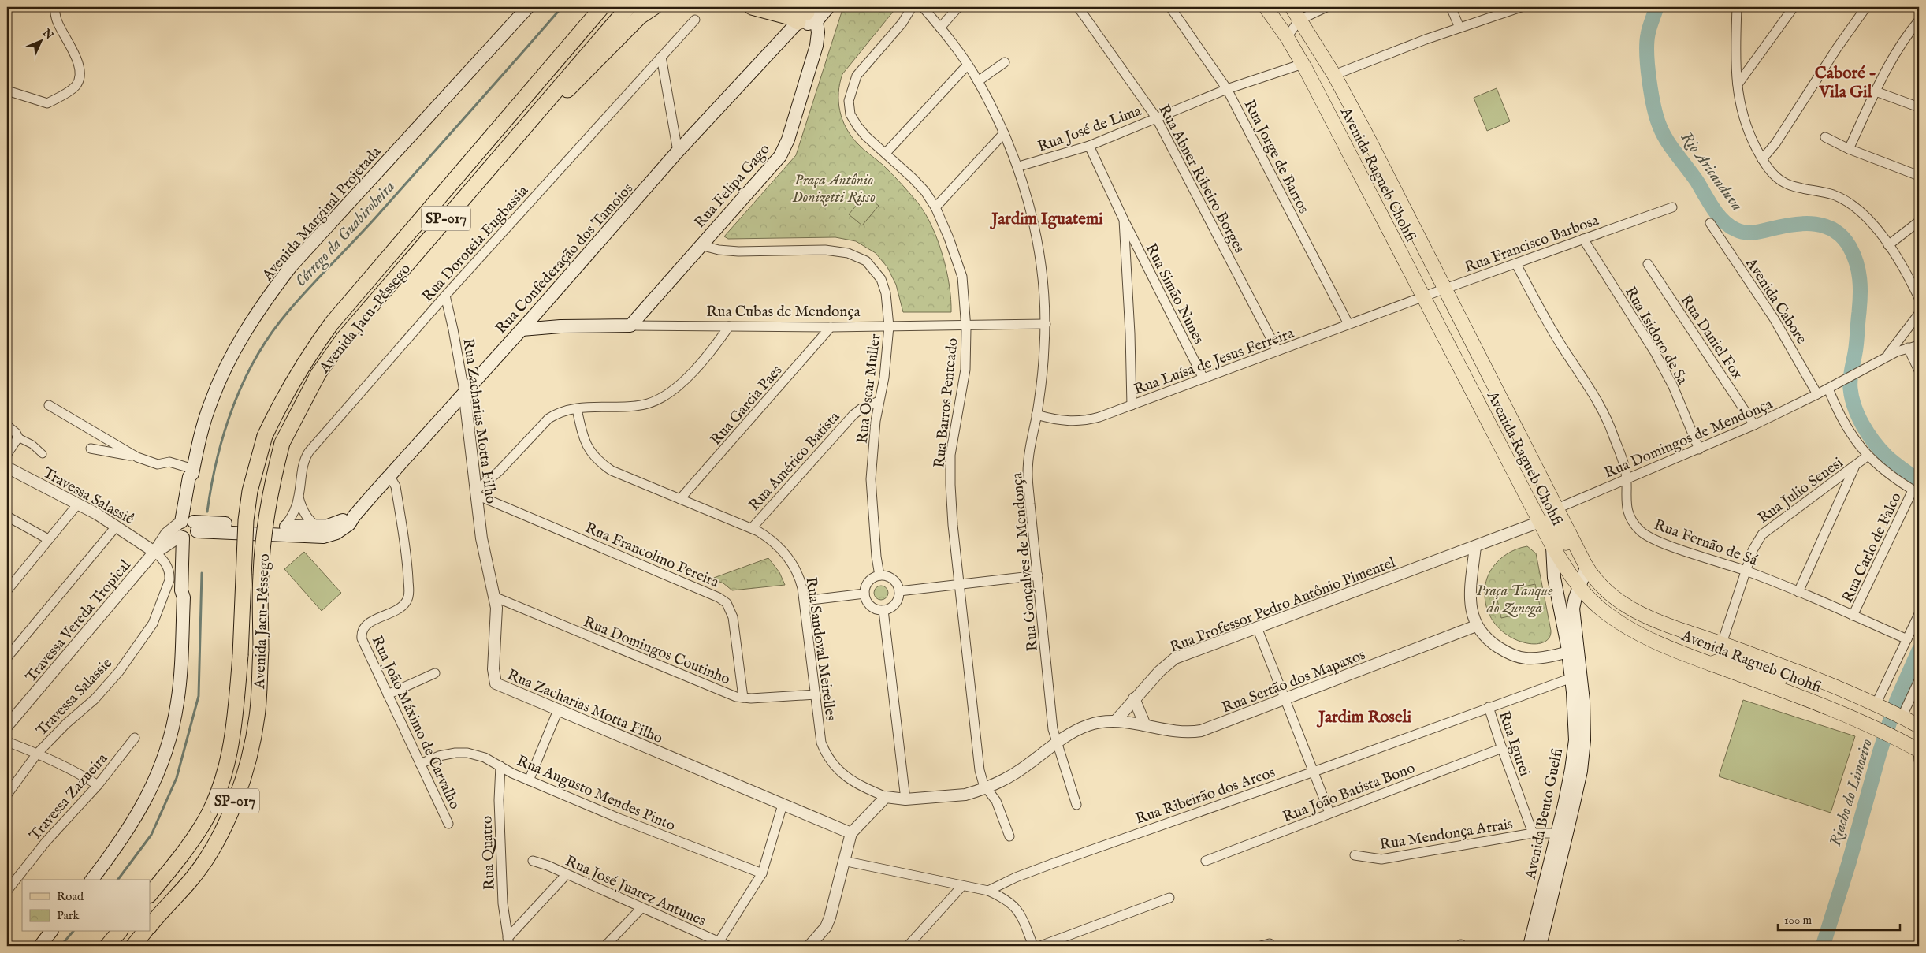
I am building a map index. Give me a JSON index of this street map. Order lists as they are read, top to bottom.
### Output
{
  "streets": {
    "highway": ["SP-017", "Avenida Jacu-Pêssego"],
    "main road": [
      "Avenida Ragueb Chohfi",
      "Rua Felipa Gago",
      "Avenida Marginal Projetada",
      "Rua Confederação dos Tamoios",
      "Rua Cubas de Mendonça",
      "Avenida Bento Guelfi"
    ],
    "street": [
      "Rua José de Lima",
      "Rua Jorge de Barros",
      "Rua Abner Ribeiro Borges",
      "Rua Doroteia Eugbassia",
      "Rua Francisco Barbosa",
      "Rua Simão Nunes",
      "Avenida Cabore",
      "Rua Isidoro de Sa",
      "Rua Daniel Fox",
      "Rua Luísa de Jesus Ferreira",
      "Rua Oscar Muller",
      "Rua Barros Penteado",
      "Rua Garcia Paes",
      "Rua Zacharias Motta Filho",
      "Rua Domingos de Mendonça",
      "Rua Américo Batista",
      "Rua Julio Senesi",
      "Travessa Salassiê",
      "Rua Fernão de Sá",
      "Rua Carlo de Falco",
      "Rua Francolino Pereira",
      "Rua Gonçalves de Mendonça",
      "Rua Professor Pedro Antônio Pimentel",
      "Travessa Vereda Tropical",
      "Rua Sandoval Meirelles",
      "Rua Domingos Coutinho",
      "Rua Sertão dos Mapaxos",
      "Travessa Salassie",
      "Rua João Máximo de Carvalho",
      "Rua Igurei",
      "Rua João Batista Bono",
      "Rua Augusto Mendes Pinto",
      "Rua Ribeirão dos Arcos",
      "Travessa Zazueira",
      "Rua Mendonça Arrais",
      "Rua Quatro",
      "Rua José Juarez Antunes"
    ]
  },
  "crossings": [
    ["Rua José de Lima", "Rua Jorge de Barros"],
    ["Rua José de Lima", "Avenida Ragueb Chohfi"],
    ["Rua José de Lima", "Rua Abner Ribeiro Borges"],
    ["Rua José de Lima", "Rua Luísa de Jesus Ferreira"],
    ["Rua José de Lima", "Rua Gonçalves de Mendonça"],
    ["Rua Jorge de Barros", "Rua Luísa de Jesus Ferreira"],
    ["Avenida Ragueb Chohfi", "Rua Francisco Barbosa"],
    ["Avenida Ragueb Chohfi", "Rua Luísa de Jesus Ferreira"],
    ["Avenida Ragueb Chohfi", "Rua Domingos de Mendonça"],
    ["Avenida Ragueb Chohfi", "Rua Julio Senesi"],
    ["Avenida Ragueb Chohfi", "Rua Professor Pedro Antônio Pimentel"],
    ["Avenida Ragueb Chohfi", "Avenida Bento Guelfi"],
    ["Rua Abner Ribeiro Borges", "Rua Luísa de Jesus Ferreira"],
    ["Rua Felipa Gago", "Rua Confederação dos Tamoios"],
    ["Rua Felipa Gago", "Rua Cubas de Mendonça"],
    ["Rua Felipa Gago", "Rua Oscar Muller"],
    ["Avenida Marginal Projetada", "Rua Confederação dos Tamoios"],
    ["Avenida Marginal Projetada", "Travessa Vereda Tropical"],
    ["Rua Doroteia Eugbassia", "Rua Confederação dos Tamoios"],
    ["Rua Doroteia Eugbassia", "Rua Zacharias Motta Filho"],
    ["Rua Francisco Barbosa", "Rua Isidoro de Sa"],
    ["Rua Francisco Barbosa", "Rua Luísa de Jesus Ferreira"],
    ["Rua Francisco Barbosa", "Rua Fernão de Sá"],
    ["Rua Confederação dos Tamoios", "Rua Cubas de Mendonça"],
    ["Rua Confederação dos Tamoios", "Rua Zacharias Motta Filho"],
    ["Rua Confederação dos Tamoios", "Travessa Vereda Tropical"],
    ["Rua Confederação dos Tamoios", "Rua João Máximo de Carvalho"],
    ["Rua Simão Nunes", "Rua Luísa de Jesus Ferreira"],
    ["Avenida Cabore", "Rua Domingos de Mendonça"],
    ["Rua Cubas de Mendonça", "Rua Oscar Muller"],
    ["Rua Cubas de Mendonça", "Rua Barros Penteado"],
    ["Rua Cubas de Mendonça", "Rua Garcia Paes"],
    ["Rua Cubas de Mendonça", "Rua Gonçalves de Mendonça"],
    ["Rua Isidoro de Sa", "Rua Domingos de Mendonça"],
    ["Rua Daniel Fox", "Rua Domingos de Mendonça"],
    ["Rua Oscar Muller", "Rua Américo Batista"],
    ["Rua Garcia Paes", "Rua Sandoval Meirelles"],
    ["Rua Zacharias Motta Filho", "Rua Francolino Pereira"],
    ["Rua Zacharias Motta Filho", "Rua Domingos Coutinho"],
    ["Rua Domingos de Mendonça", "Rua Fernão de Sá"],
    ["Rua Américo Batista", "Rua Sandoval Meirelles"],
    ["Rua Julio Senesi", "Rua Fernão de Sá"],
    ["Travessa Salassiê", "Travessa Vereda Tropical"],
    ["Travessa Salassiê", "Travessa Salassie"],
    ["Rua Fernão de Sá", "Rua Carlo de Falco"],
    ["Rua Francolino Pereira", "Rua Domingos Coutinho"],
    ["Rua Professor Pedro Antônio Pimentel", "Rua Sertão dos Mapaxos"],
    ["Travessa Vereda Tropical", "Travessa Salassie"],
    ["Rua Sandoval Meirelles", "Rua Domingos Coutinho"],
    ["Rua João Máximo de Carvalho", "Rua Augusto Mendes Pinto"],
    ["Rua Igurei", "Rua João Batista Bono"],
    ["Rua Igurei", "Rua Ribeirão dos Arcos"],
    ["Rua Igurei", "Rua Mendonça Arrais"],
    ["Rua Augusto Mendes Pinto", "Rua Quatro"],
    ["Rua Ribeirão dos Arcos", "Avenida Bento Guelfi"],
    ["Avenida Bento Guelfi", "Rua Mendonça Arrais"]
  ],
  "districts": ["Caboré - Vila Gil", "Jardim Iguatemi", "Jardim Roseli"],
  "water": ["Rio Aricanduva", "Córrego da Guabirobeira", "Riacho do Limoeiro"],
  "parks": ["Praça Antônio Donizetti Risso", "Praça Tanque do Zunega"],
  "legend": ["Road", "Park"],
  "scale_bar": "100 m",
  "north": "top right"
}
